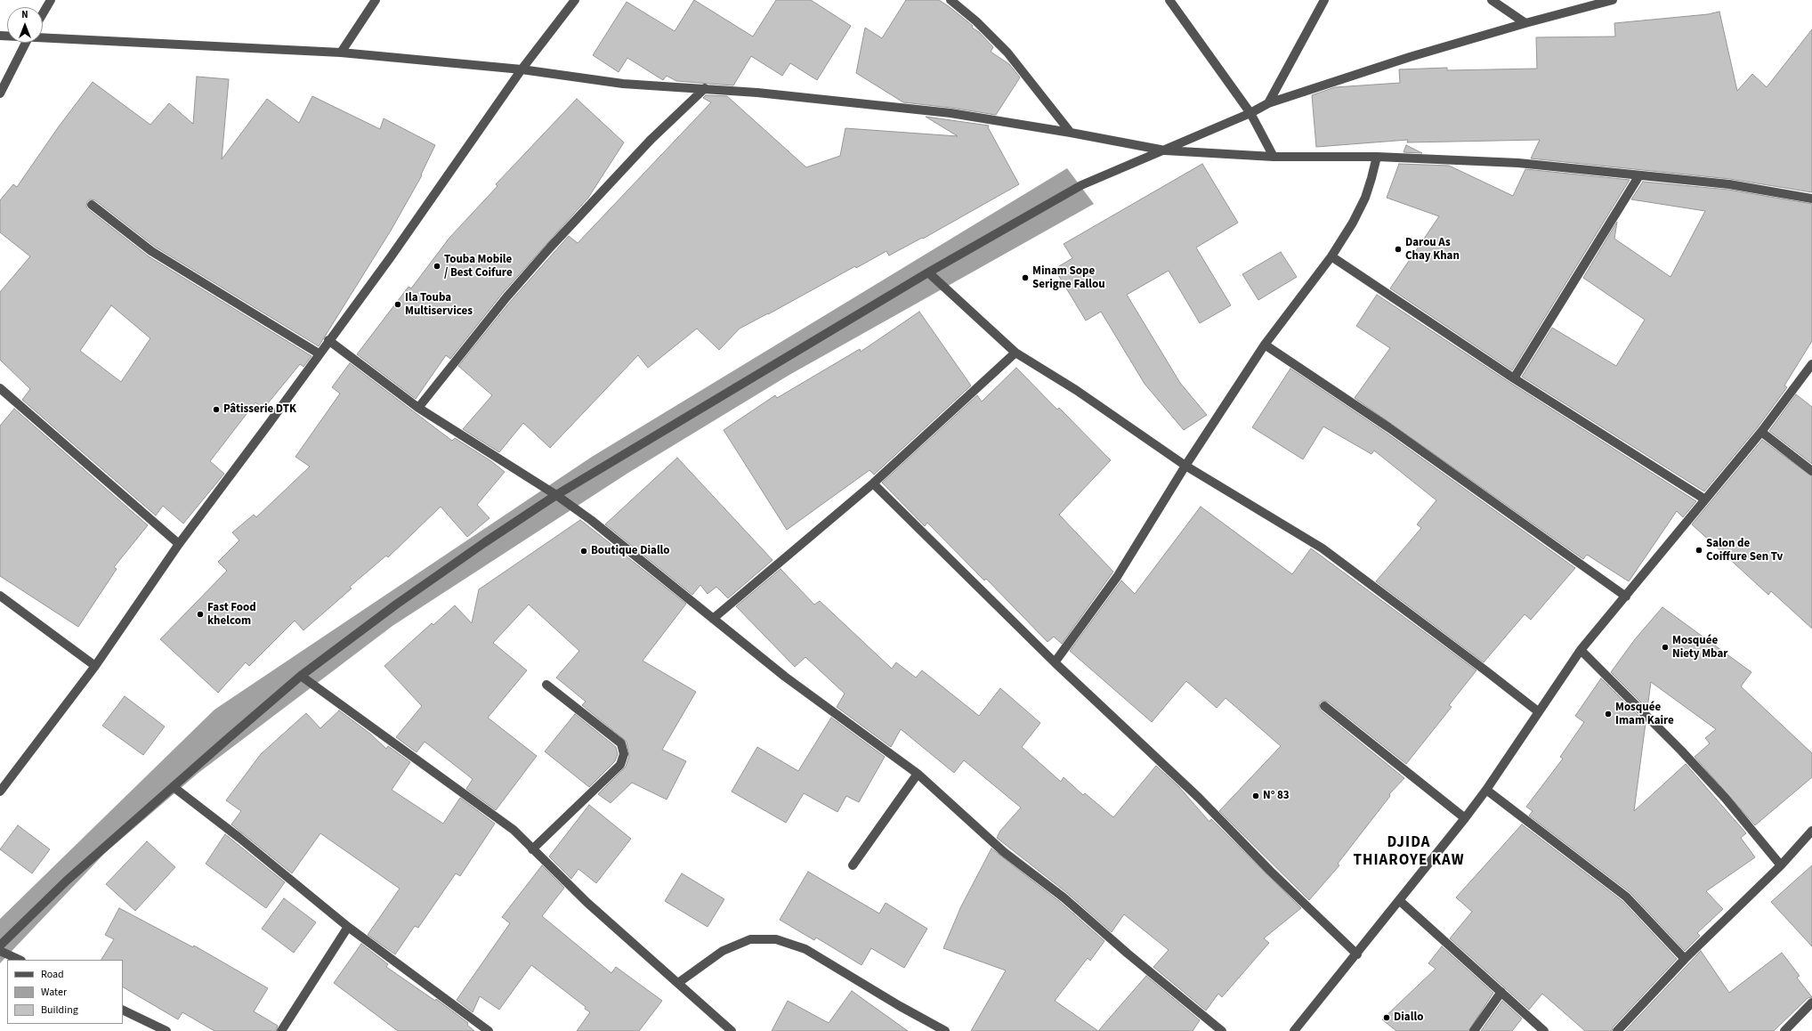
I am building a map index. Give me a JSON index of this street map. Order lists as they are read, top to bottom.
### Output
{
  "districts": ["DJIDA THIAROYE KAW"],
  "places": [
    "Darou As Chay Khan",
    "Touba Mobile / Best Coifure",
    "Minam Sope Serigne Fallou",
    "Ila Touba Multiservices",
    "Pâtisserie DTK",
    "Salon de Coiffure Sen Tv",
    "Boutique Diallo",
    "Fast Food khelcom",
    "Mosquée Niety Mbar",
    "Mosquée Imam Kaire",
    "N° 83",
    "Diallo"
  ],
  "legend": ["Road", "Water", "Building"],
  "north": "top"
}
